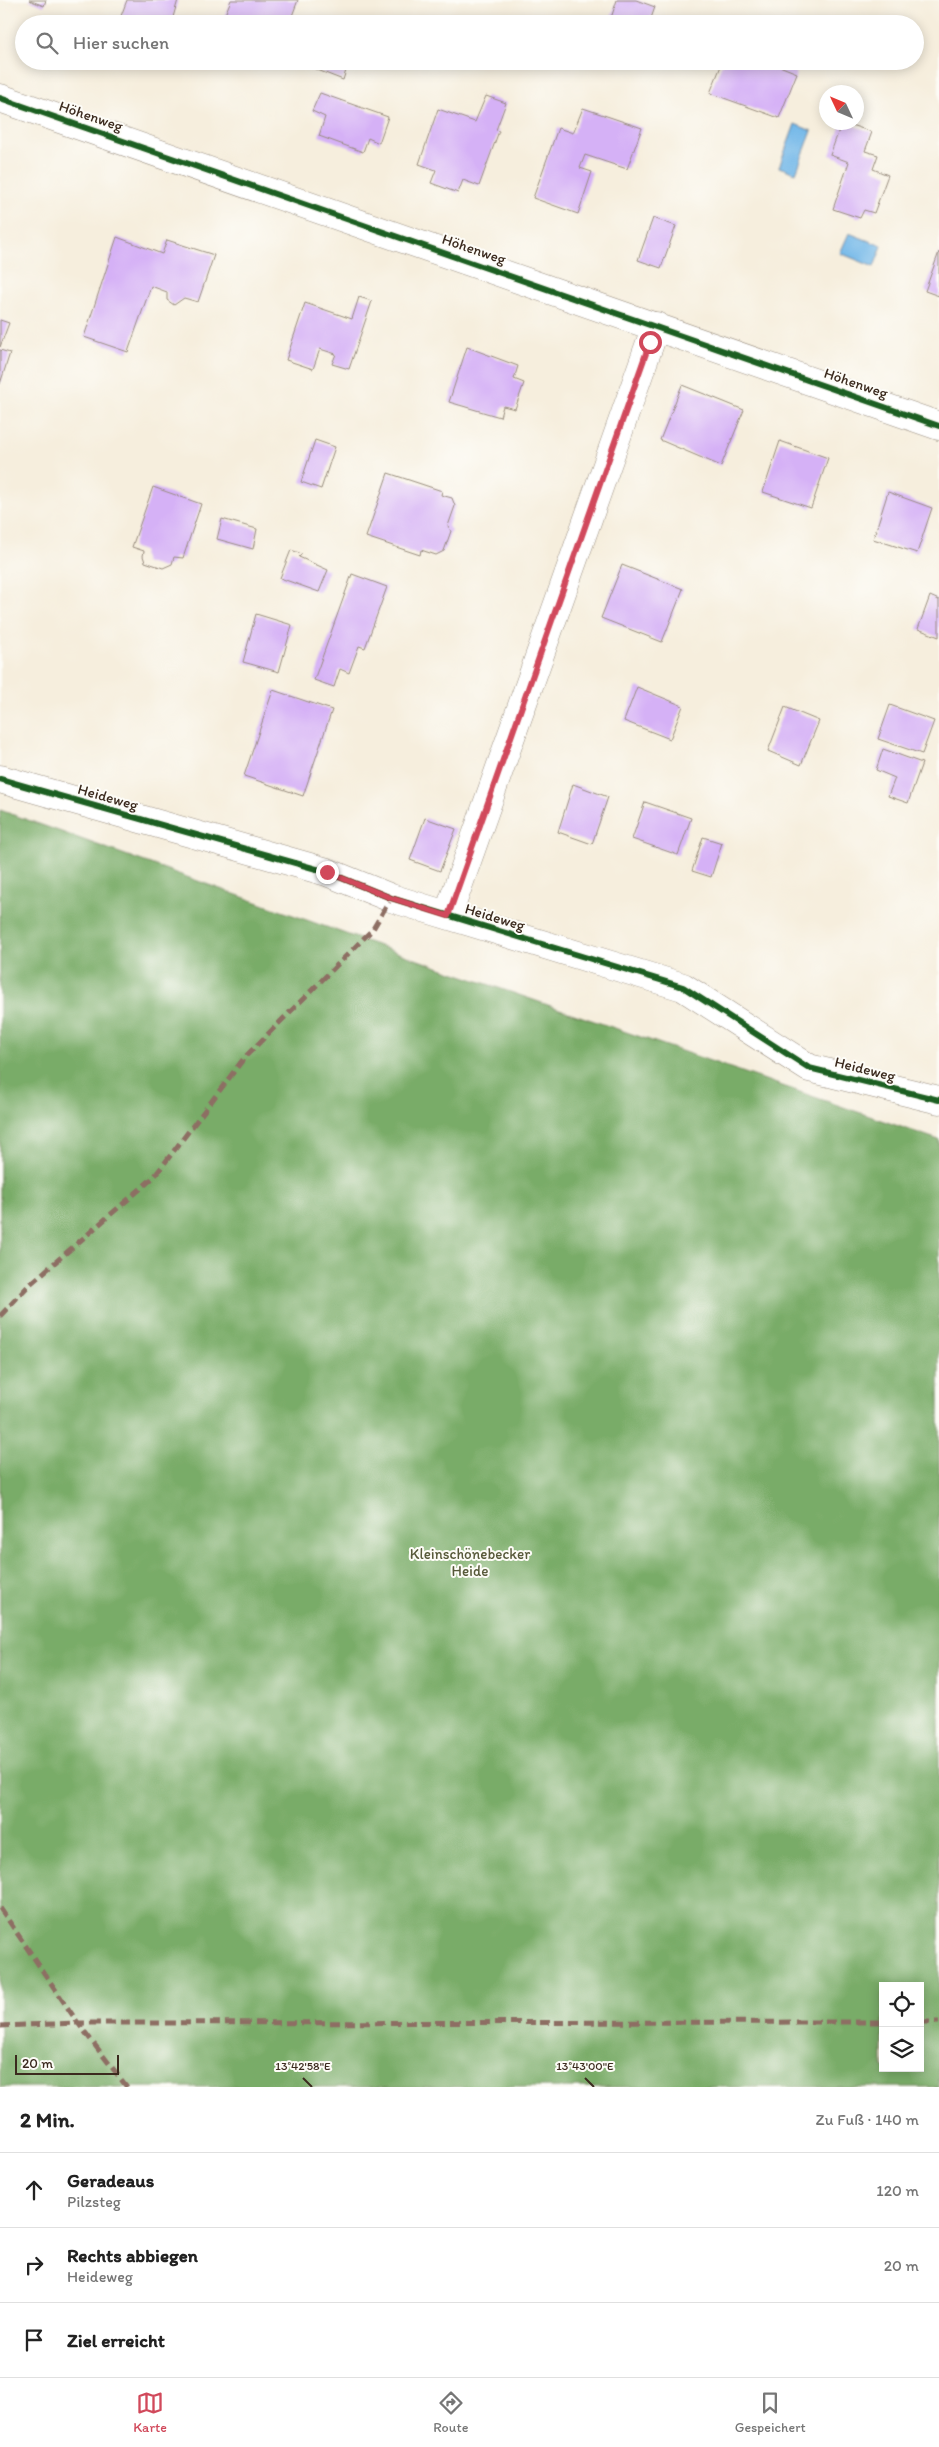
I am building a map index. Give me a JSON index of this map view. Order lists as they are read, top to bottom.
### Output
{
  "streets": {
    "street": ["Höhenweg", "Heideweg"]
  },
  "parks": ["Kleinschönebecker Heide"],
  "scale_bar": "20 m",
  "north": "top left",
  "page": {
    "search": "Hier suchen",
    "scale": "20 m",
    "heading": ["2 Min.", "Zu Fuß · 140 m"],
    "list": [
      ["Geradeaus", "Pilzsteg", "120 m"],
      ["Rechts abbiegen", "Heideweg", "20 m"],
      "Ziel erreicht"
    ],
    "nav": ["Karte", "Route", "Gespeichert"]
  },
  "coordinates": ["13°42'58\"E", "13°43'00\"E"]
}
